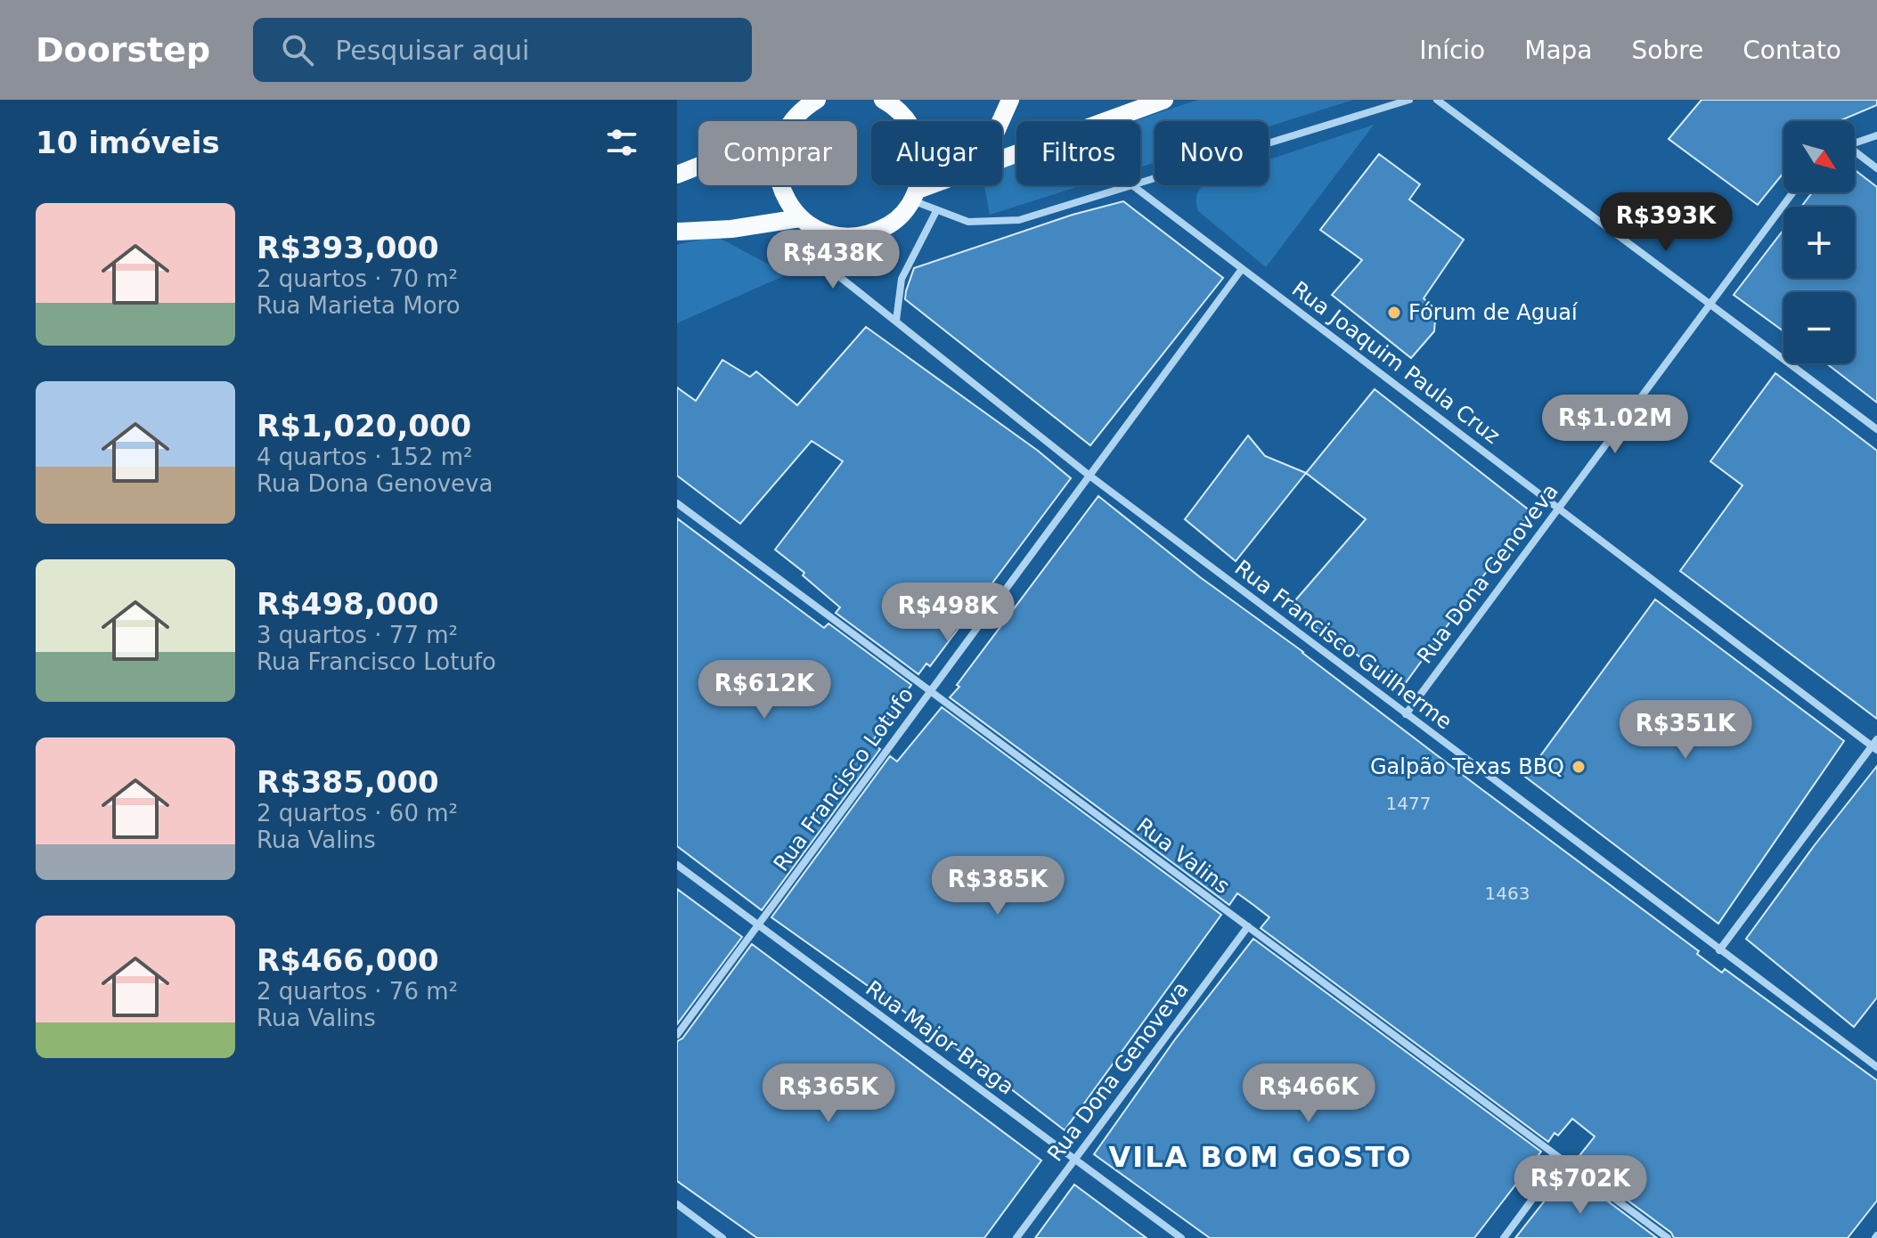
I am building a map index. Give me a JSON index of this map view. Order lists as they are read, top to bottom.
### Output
{
  "streets": {
    "street": [
      "Rua Joaquim Paula Cruz",
      "Rua Dona Genoveva",
      "Rua Francisco Guilherme",
      "Rua Francisco Lotufo",
      "Rua Valins",
      "Rua Major Braga"
    ]
  },
  "crossings": [
    ["Rua Joaquim Paula Cruz", "Rua Dona Genoveva"],
    ["Rua Joaquim Paula Cruz", "Rua Francisco Lotufo"],
    ["Rua Dona Genoveva", "Rua Francisco Guilherme"],
    ["Rua Dona Genoveva", "Rua Valins"],
    ["Rua Dona Genoveva", "Rua Major Braga"],
    ["Rua Francisco Guilherme", "Rua Francisco Lotufo"],
    ["Rua Francisco Lotufo", "Rua Valins"],
    ["Rua Francisco Lotufo", "Rua Major Braga"]
  ],
  "districts": ["VILA BOM GOSTO"],
  "places": ["Fórum de Aguaí", "Galpão Texas BBQ"],
  "house_numbers": ["1477", "1463"],
  "north": "bottom right",
  "page": {
    "header": "Doorstep",
    "search": "Pesquisar aqui",
    "nav": [
      "Início",
      "Mapa",
      "Sobre",
      "Contato"
    ],
    "heading": "10 imóveis",
    "map_buttons": ["+", "−"],
    "chip": [
      "Comprar",
      "Alugar",
      "Filtros",
      "Novo"
    ],
    "list": [
      {
        "name": "R$393,000",
        "note": "2 quartos · 70 m² · Rua Marieta Moro"
      },
      {
        "name": "R$1,020,000",
        "note": "4 quartos · 152 m² · Rua Dona Genoveva"
      },
      {
        "name": "R$498,000",
        "note": "3 quartos · 77 m² · Rua Francisco Lotufo"
      },
      {
        "name": "R$385,000",
        "note": "2 quartos · 60 m² · Rua Valins"
      },
      {
        "name": "R$466,000",
        "note": "2 quartos · 76 m² · Rua Valins"
      }
    ],
    "price": [
      "R$393K",
      "R$438K",
      "R$1.02M",
      "R$498K",
      "R$612K",
      "R$351K",
      "R$385K",
      "R$365K",
      "R$466K",
      "R$702K"
    ]
  }
}
